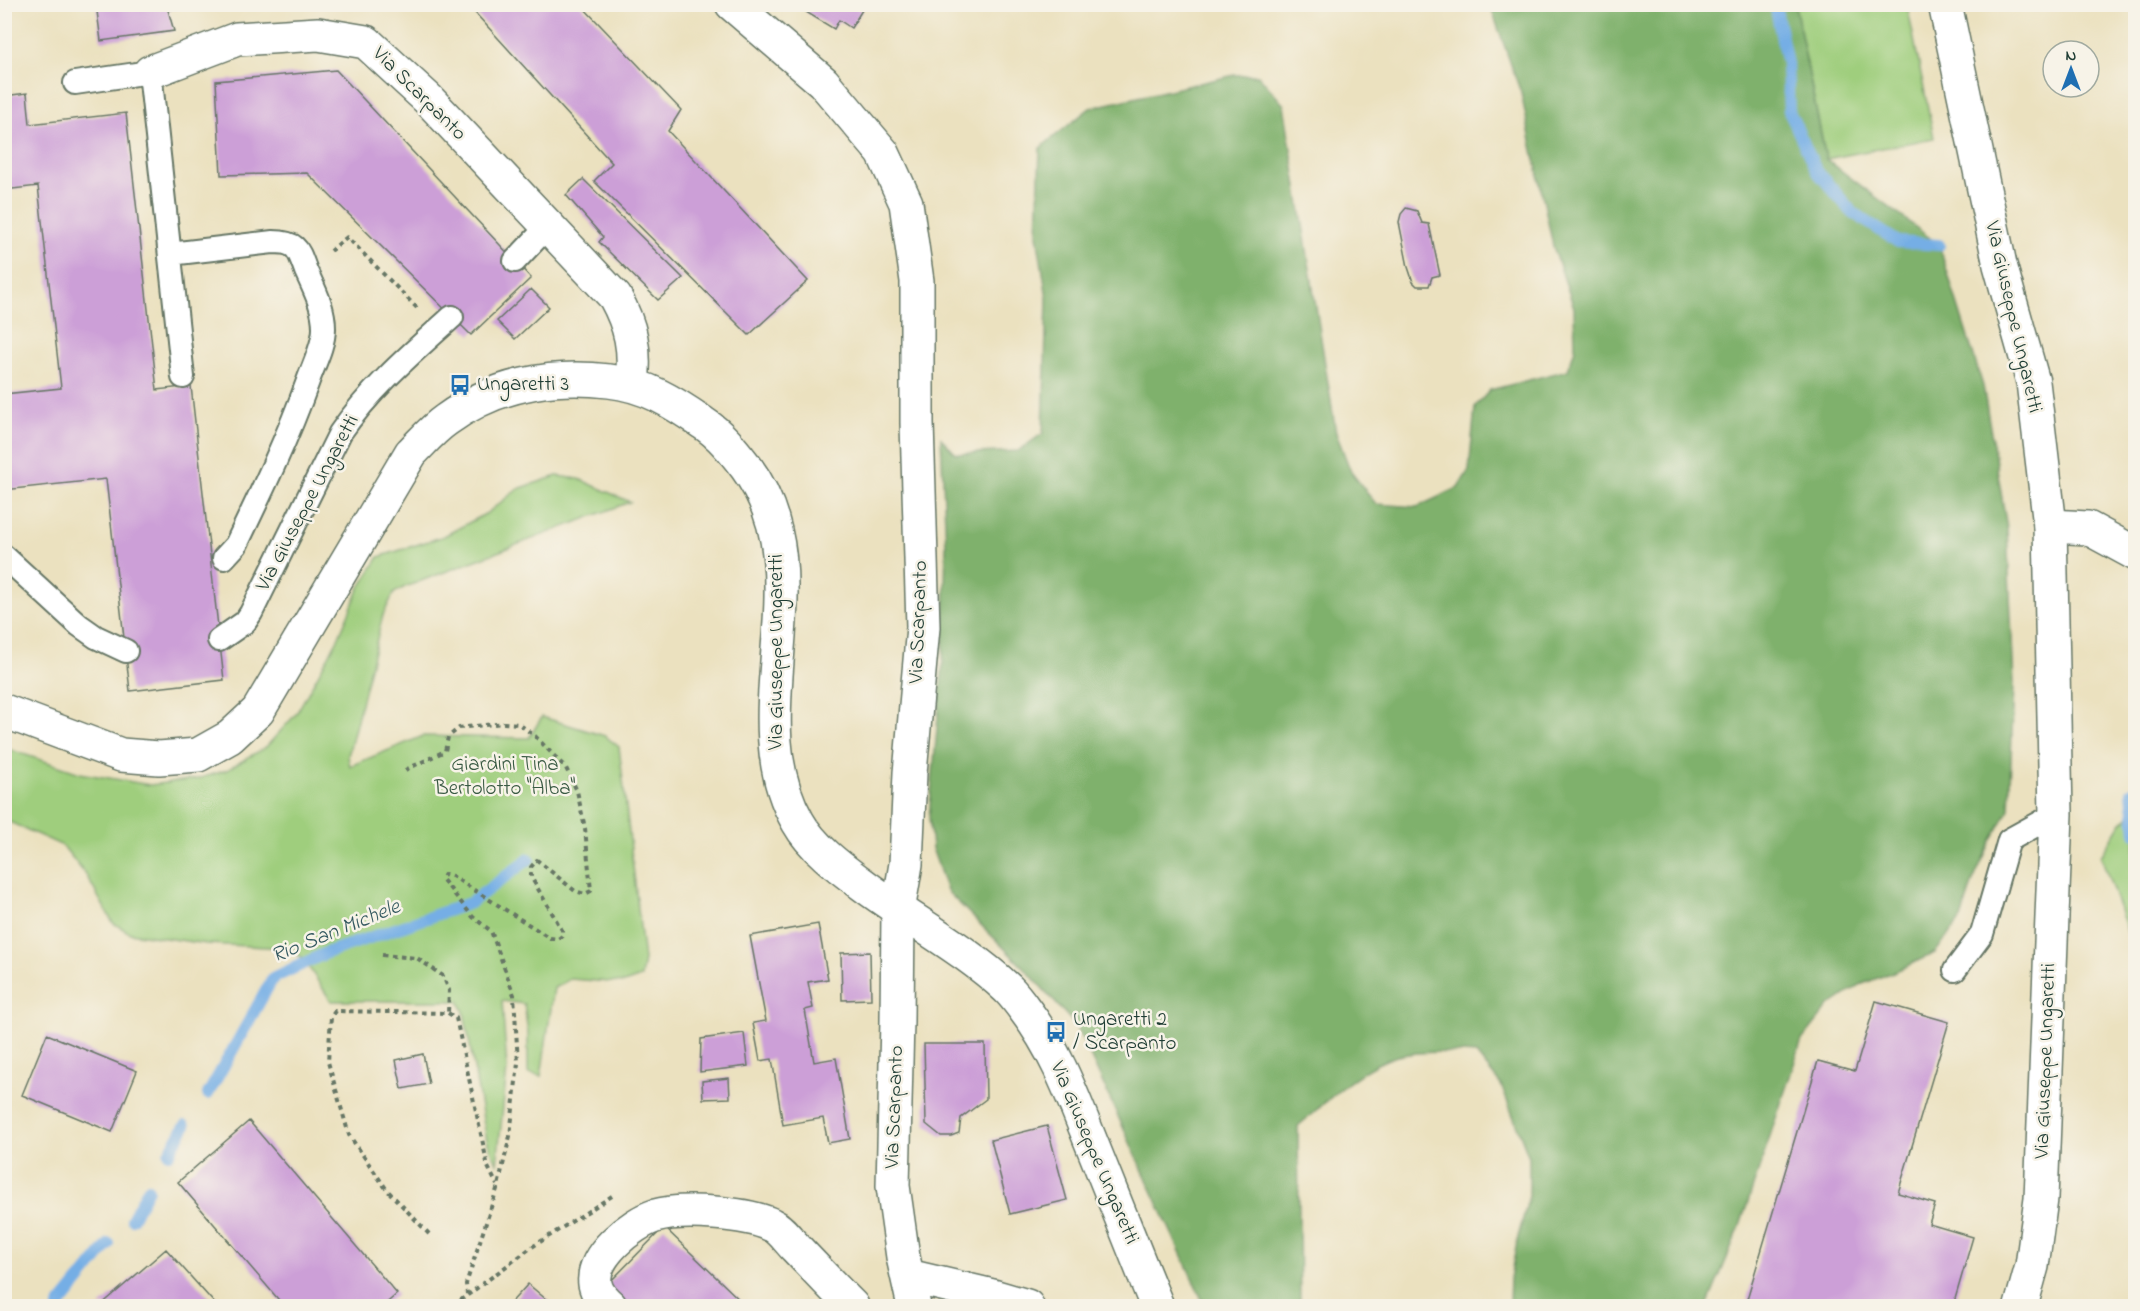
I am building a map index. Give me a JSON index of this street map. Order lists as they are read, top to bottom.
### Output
{
  "streets": {
    "street": ["Via Scarpanto", "Via Giuseppe Ungaretti"]
  },
  "crossings": [
    ["Via Scarpanto", "Via Giuseppe Ungaretti"]
  ],
  "water": ["Rio San Michele"],
  "parks": ["Giardini Tina Bertolotto \"Alba\""],
  "places": {
    "bus stop": ["Ungaretti 3", "Ungaretti 2 / Scarpanto"]
  },
  "north": "top"
}
